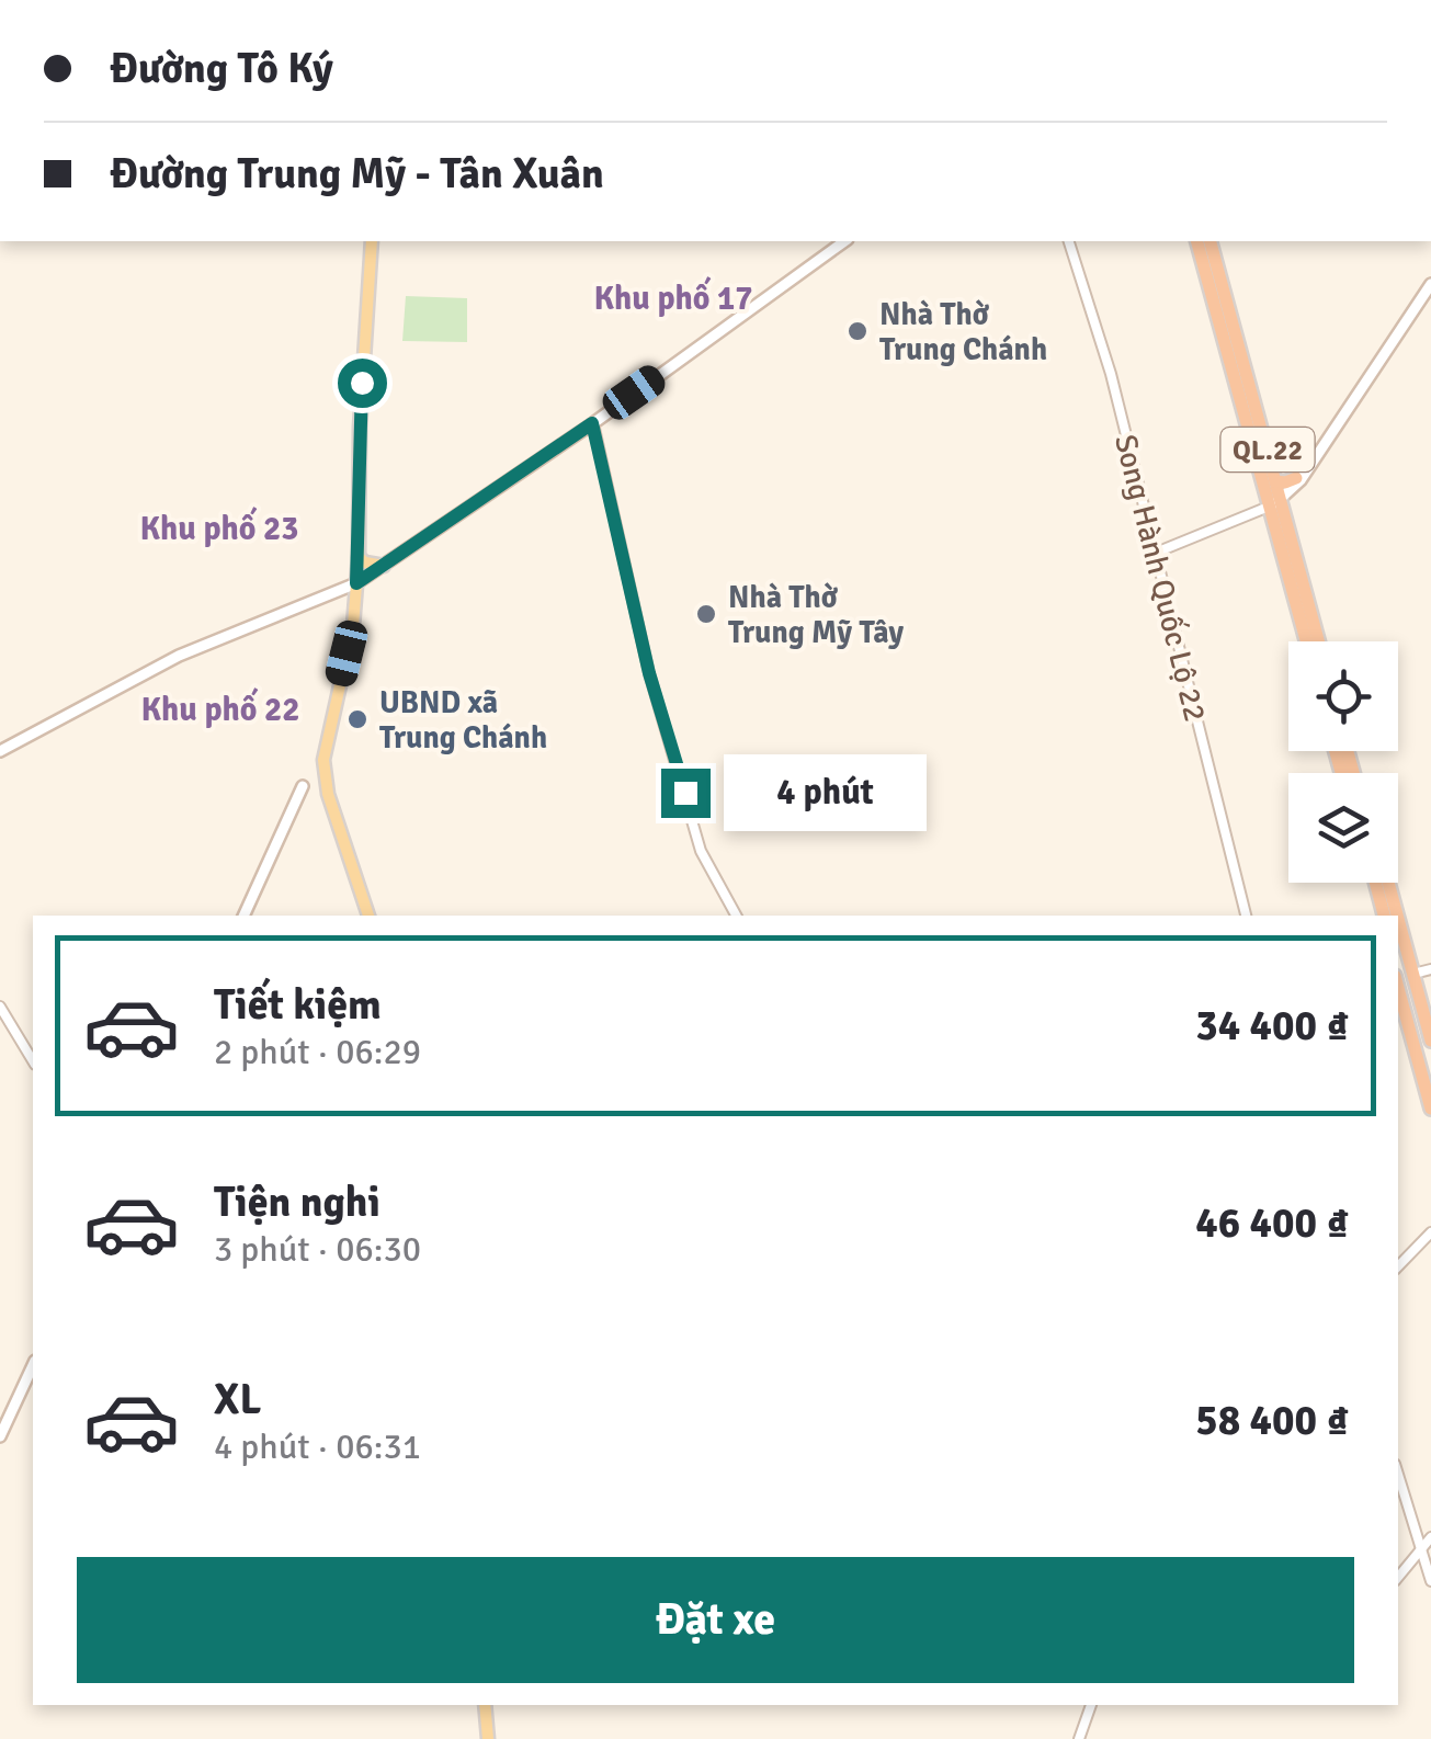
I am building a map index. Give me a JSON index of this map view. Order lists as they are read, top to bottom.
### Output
{
  "streets": {
    "highway": ["QL.22"],
    "street": ["Song Hành Quốc Lộ 22"]
  },
  "districts": ["Khu phố 17", "Khu phố 23", "Khu phố 22"],
  "places": ["Nhà Thờ Trung Chánh", "Nhà Thờ Trung Mỹ Tây", "UBND xã Trung Chánh"],
  "page": {
    "banner": ["Đường Tô Ký", "Đường Trung Mỹ - Tân Xuân"],
    "bubble": "4 phút",
    "list": [
      {
        "name": "Tiết kiệm",
        "note": "2 phút · 06:29",
        "value": "34 400 ₫"
      },
      {
        "name": "Tiện nghi",
        "note": "3 phút · 06:30",
        "value": "46 400 ₫"
      },
      {
        "name": "XL",
        "note": "4 phút · 06:31",
        "value": "58 400 ₫"
      }
    ],
    "buttons": "Đặt xe"
  }
}
